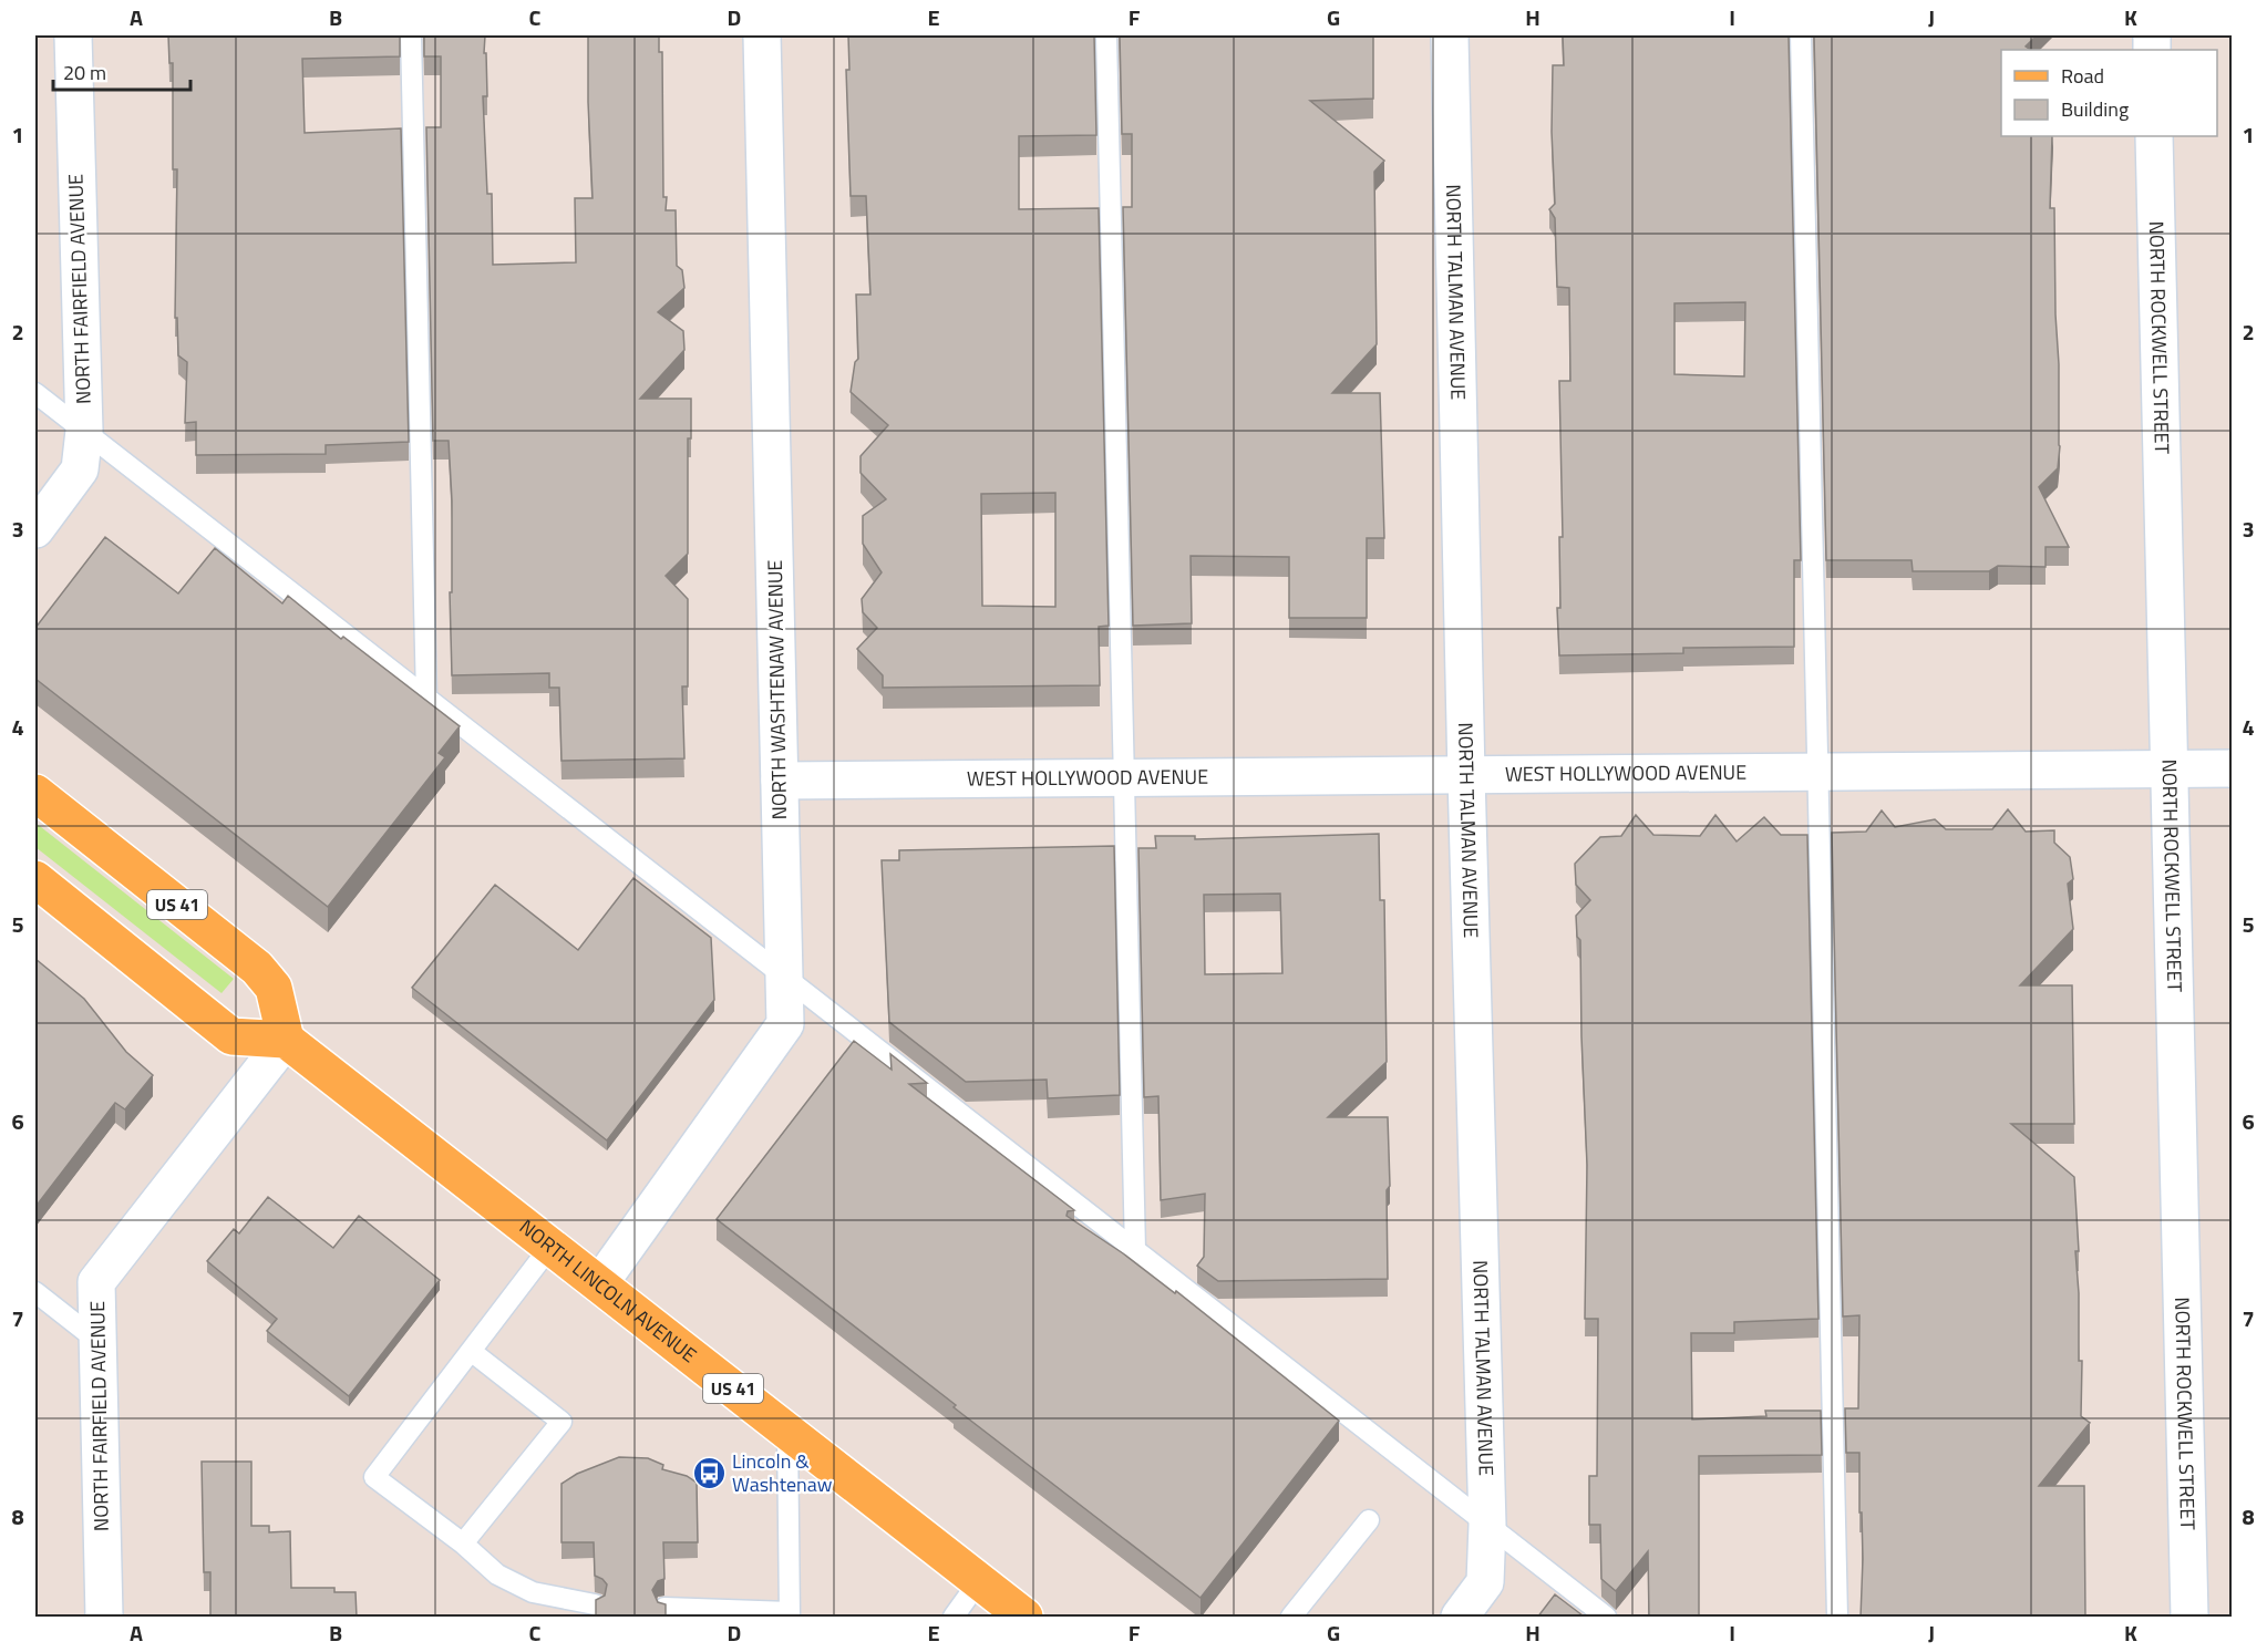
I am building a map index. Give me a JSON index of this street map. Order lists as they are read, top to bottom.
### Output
{
  "streets": {
    "main road": ["US 41", "NORTH LINCOLN AVENUE"],
    "street": [
      "NORTH FAIRFIELD AVENUE",
      "NORTH TALMAN AVENUE",
      "NORTH ROCKWELL STREET",
      "NORTH WASHTENAW AVENUE",
      "WEST HOLLYWOOD AVENUE"
    ]
  },
  "crossings": [
    ["NORTH FAIRFIELD AVENUE", "US 41"],
    ["NORTH FAIRFIELD AVENUE", "NORTH LINCOLN AVENUE"],
    ["NORTH TALMAN AVENUE", "WEST HOLLYWOOD AVENUE"],
    ["NORTH ROCKWELL STREET", "WEST HOLLYWOOD AVENUE"],
    ["NORTH WASHTENAW AVENUE", "WEST HOLLYWOOD AVENUE"],
    ["NORTH WASHTENAW AVENUE", "NORTH LINCOLN AVENUE"],
    ["US 41", "NORTH LINCOLN AVENUE"]
  ],
  "places": {
    "bus stop": ["Lincoln & Washtenaw"]
  },
  "legend": ["Road", "Building"],
  "scale_bar": "20 m",
  "grid": {
    "columns": [
      "A",
      "B",
      "C",
      "D",
      "E",
      "F",
      "G",
      "H",
      "I",
      "J",
      "K"
    ],
    "rows": [
      "1",
      "2",
      "3",
      "4",
      "5",
      "6",
      "7",
      "8"
    ]
  }
}
